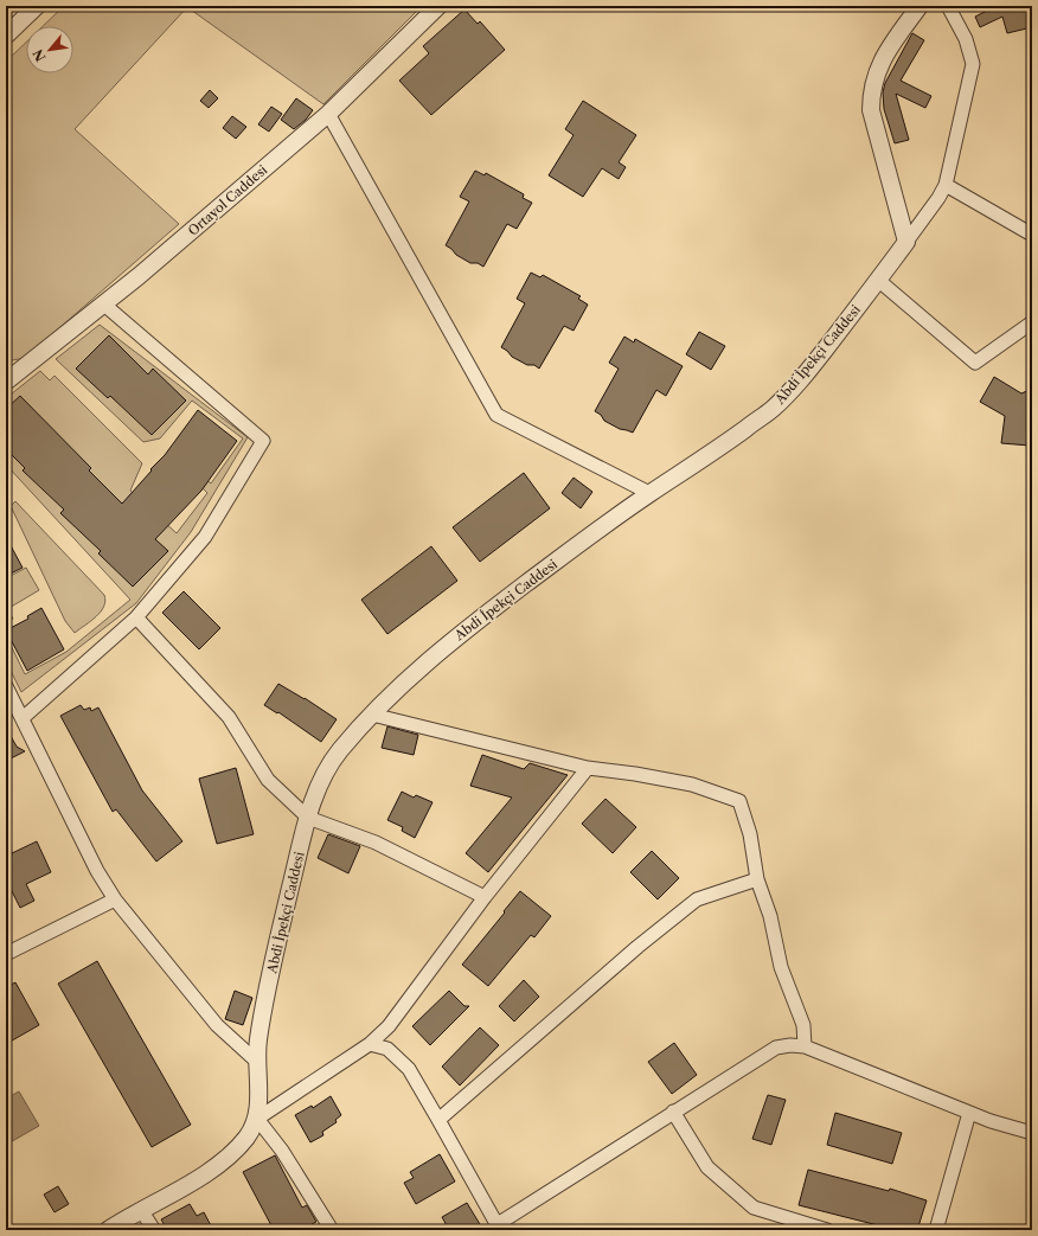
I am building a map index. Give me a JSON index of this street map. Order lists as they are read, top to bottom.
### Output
{
  "streets": {
    "street": ["Ortayol Caddesi", "Abdi İpekçi Caddesi"]
  },
  "north": "bottom left"
}
